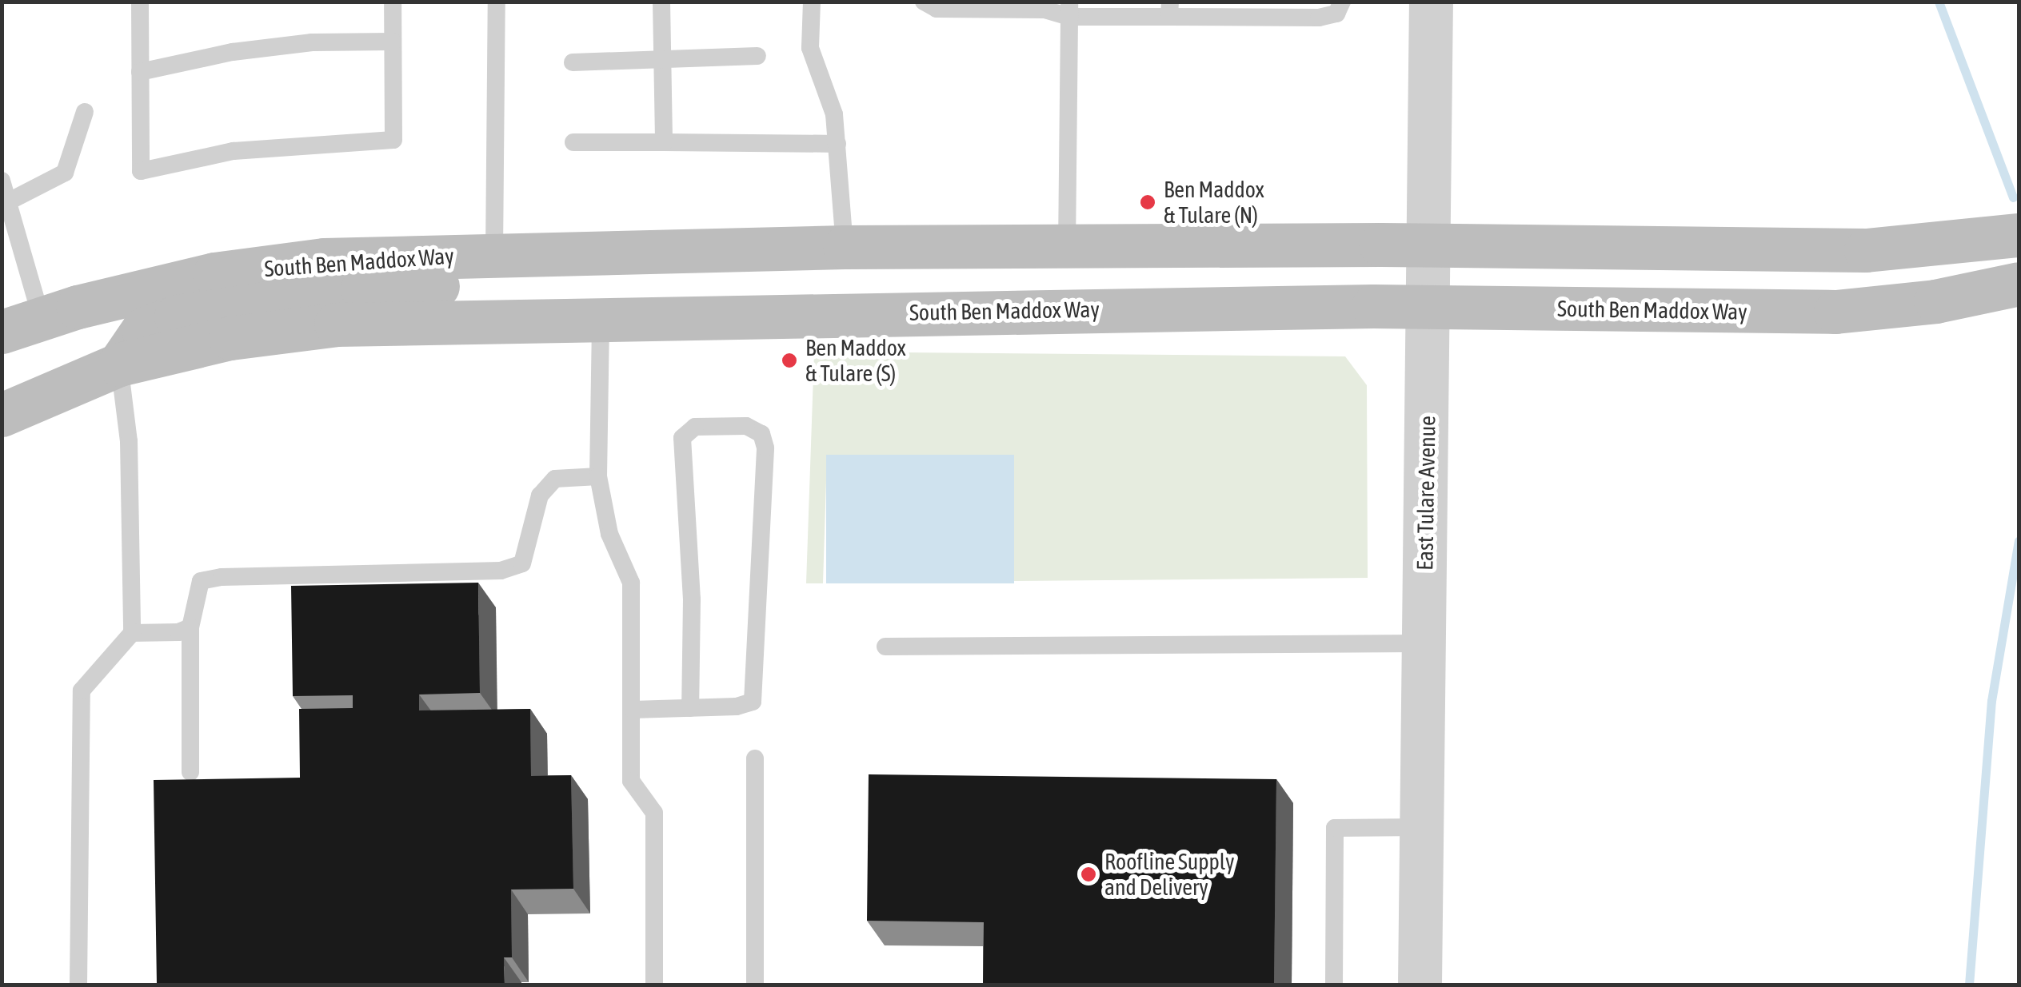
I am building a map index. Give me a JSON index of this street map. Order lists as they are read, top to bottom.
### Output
{
  "streets": {
    "main road": ["South Ben Maddox Way"],
    "street": ["East Tulare Avenue"]
  },
  "crossings": [
    ["South Ben Maddox Way", "East Tulare Avenue"]
  ],
  "places": ["Ben Maddox & Tulare (N)", "Ben Maddox & Tulare (S)", "Roofline Supply and Delivery"]
}
